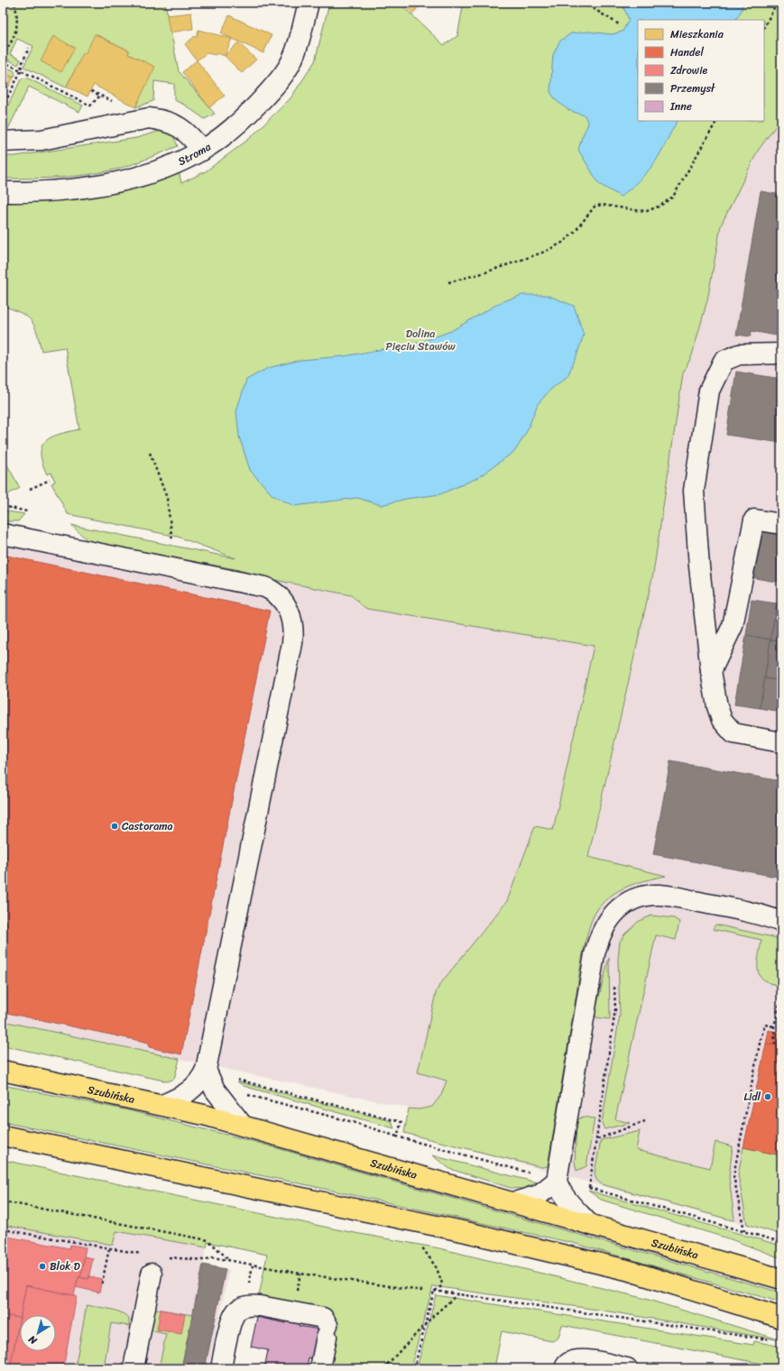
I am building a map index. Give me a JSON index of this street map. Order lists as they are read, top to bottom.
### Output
{
  "streets": {
    "main road": ["Szubińska"],
    "street": ["Stroma"]
  },
  "parks": ["Dolina Pięciu Stawów"],
  "places": ["Castorama", "Lidl", "Blok D"],
  "legend": [
    "Mieszkania",
    "Handel",
    "Zdrowie",
    "Przemysł",
    "Inne"
  ],
  "north": "bottom left"
}
